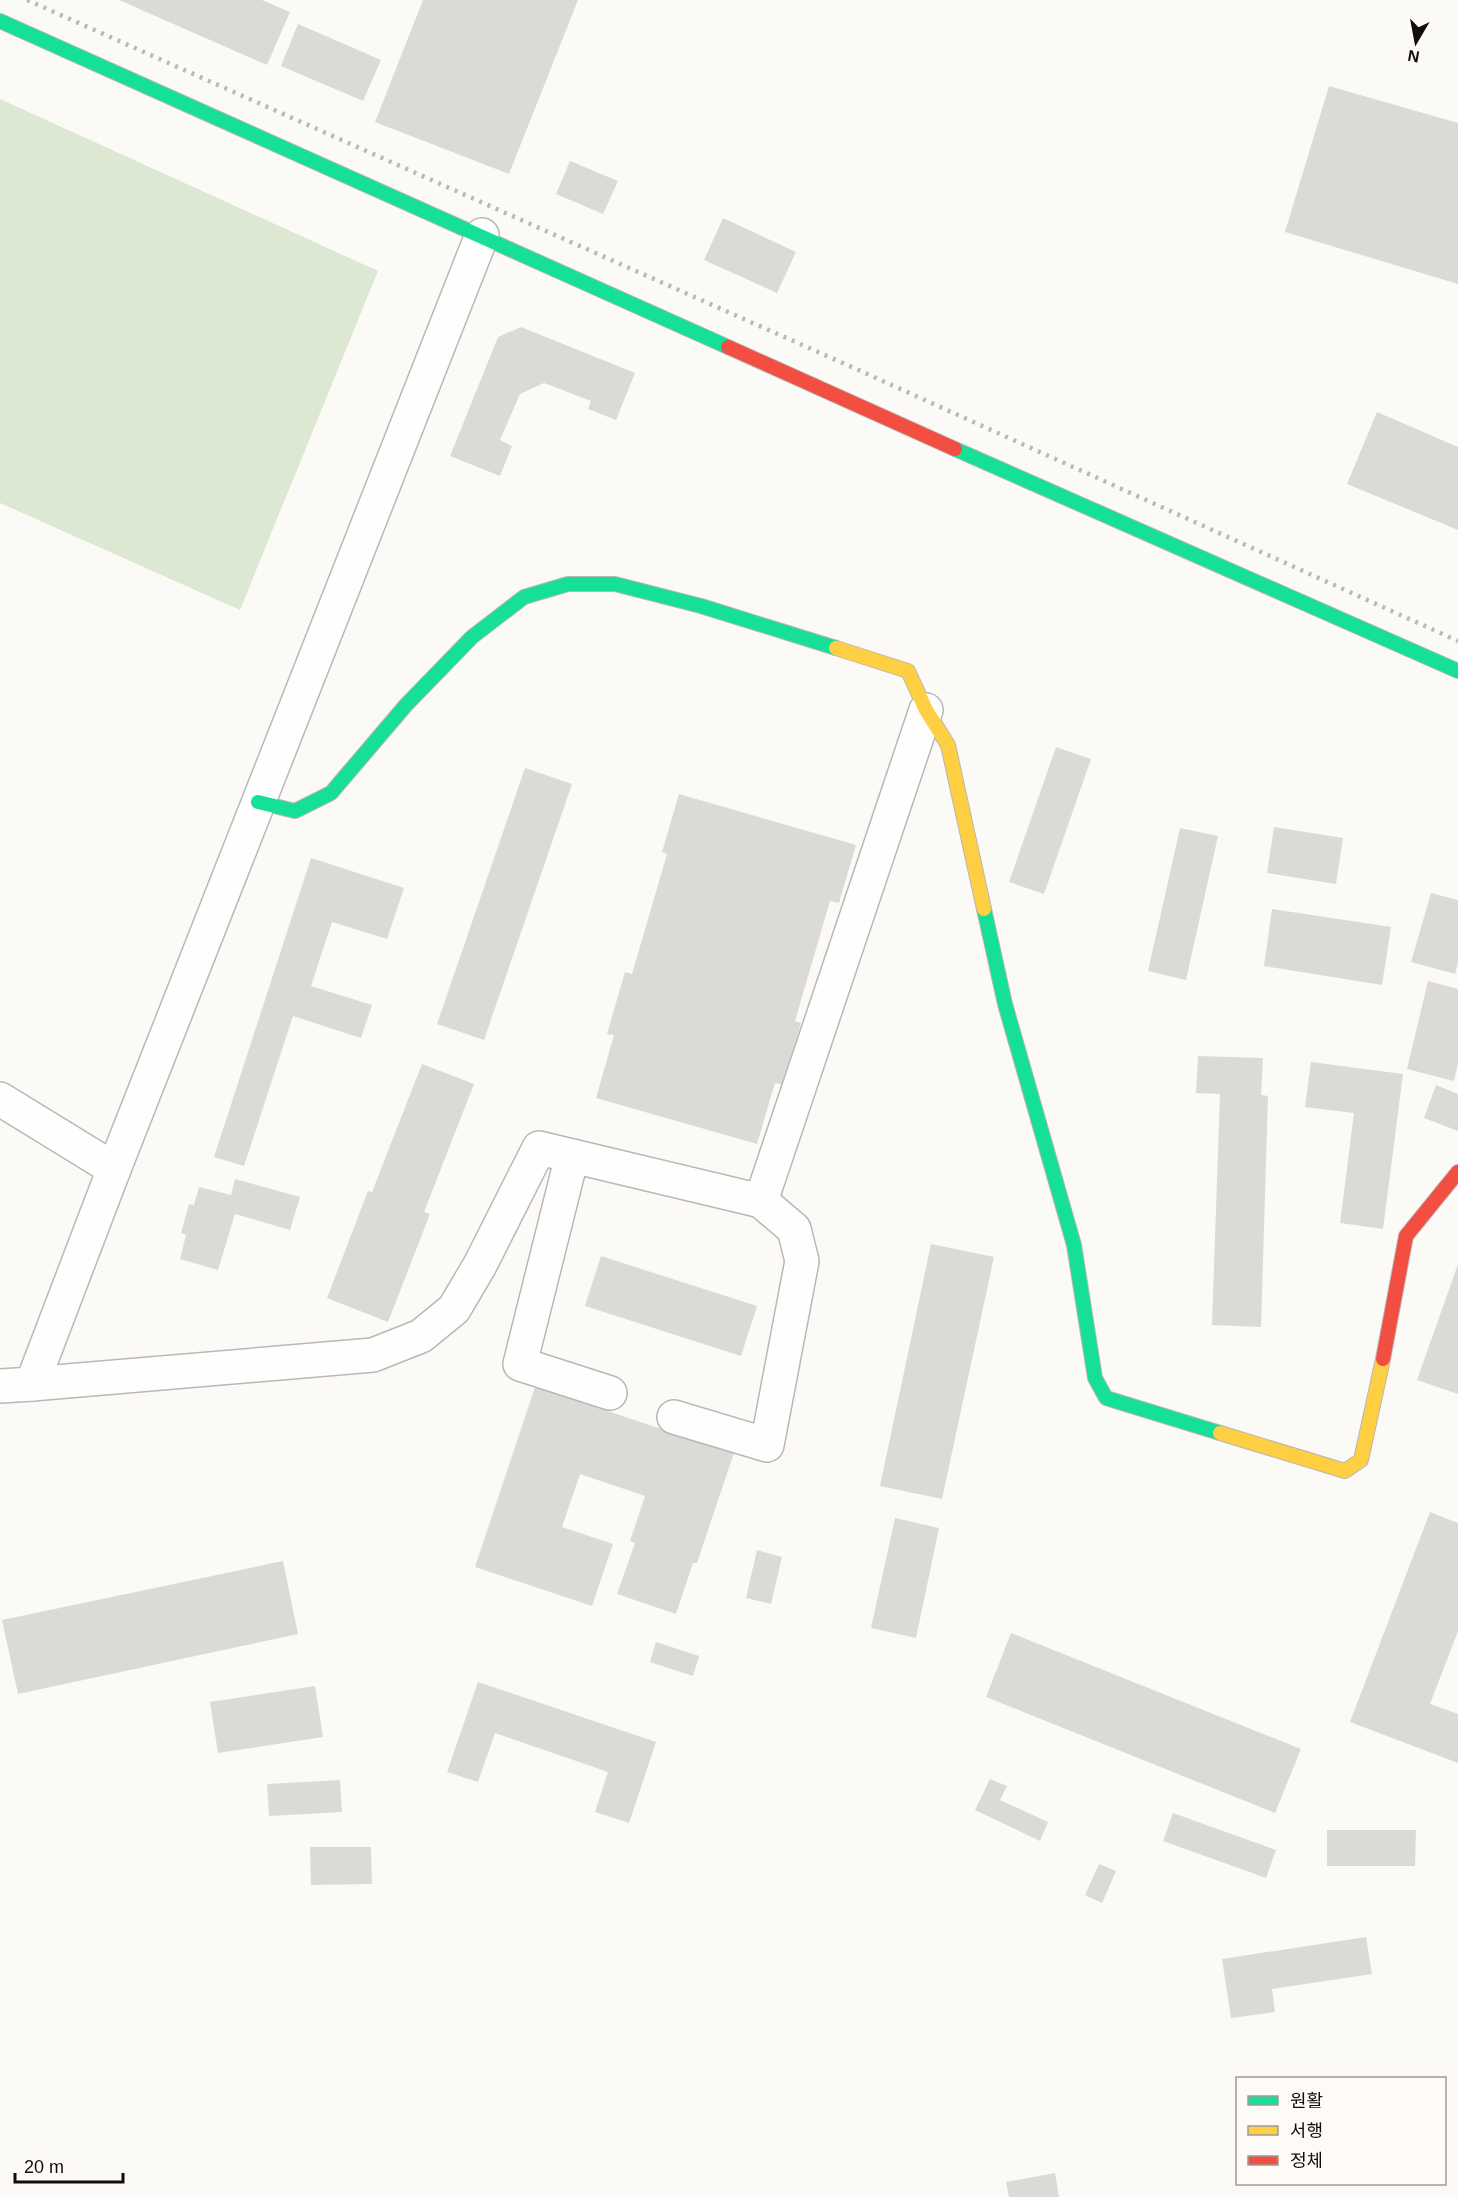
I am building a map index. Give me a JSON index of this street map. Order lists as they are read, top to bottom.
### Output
{
  "legend": ["원활", "서행", "정체"],
  "scale_bar": "20 m",
  "north": "bottom"
}
